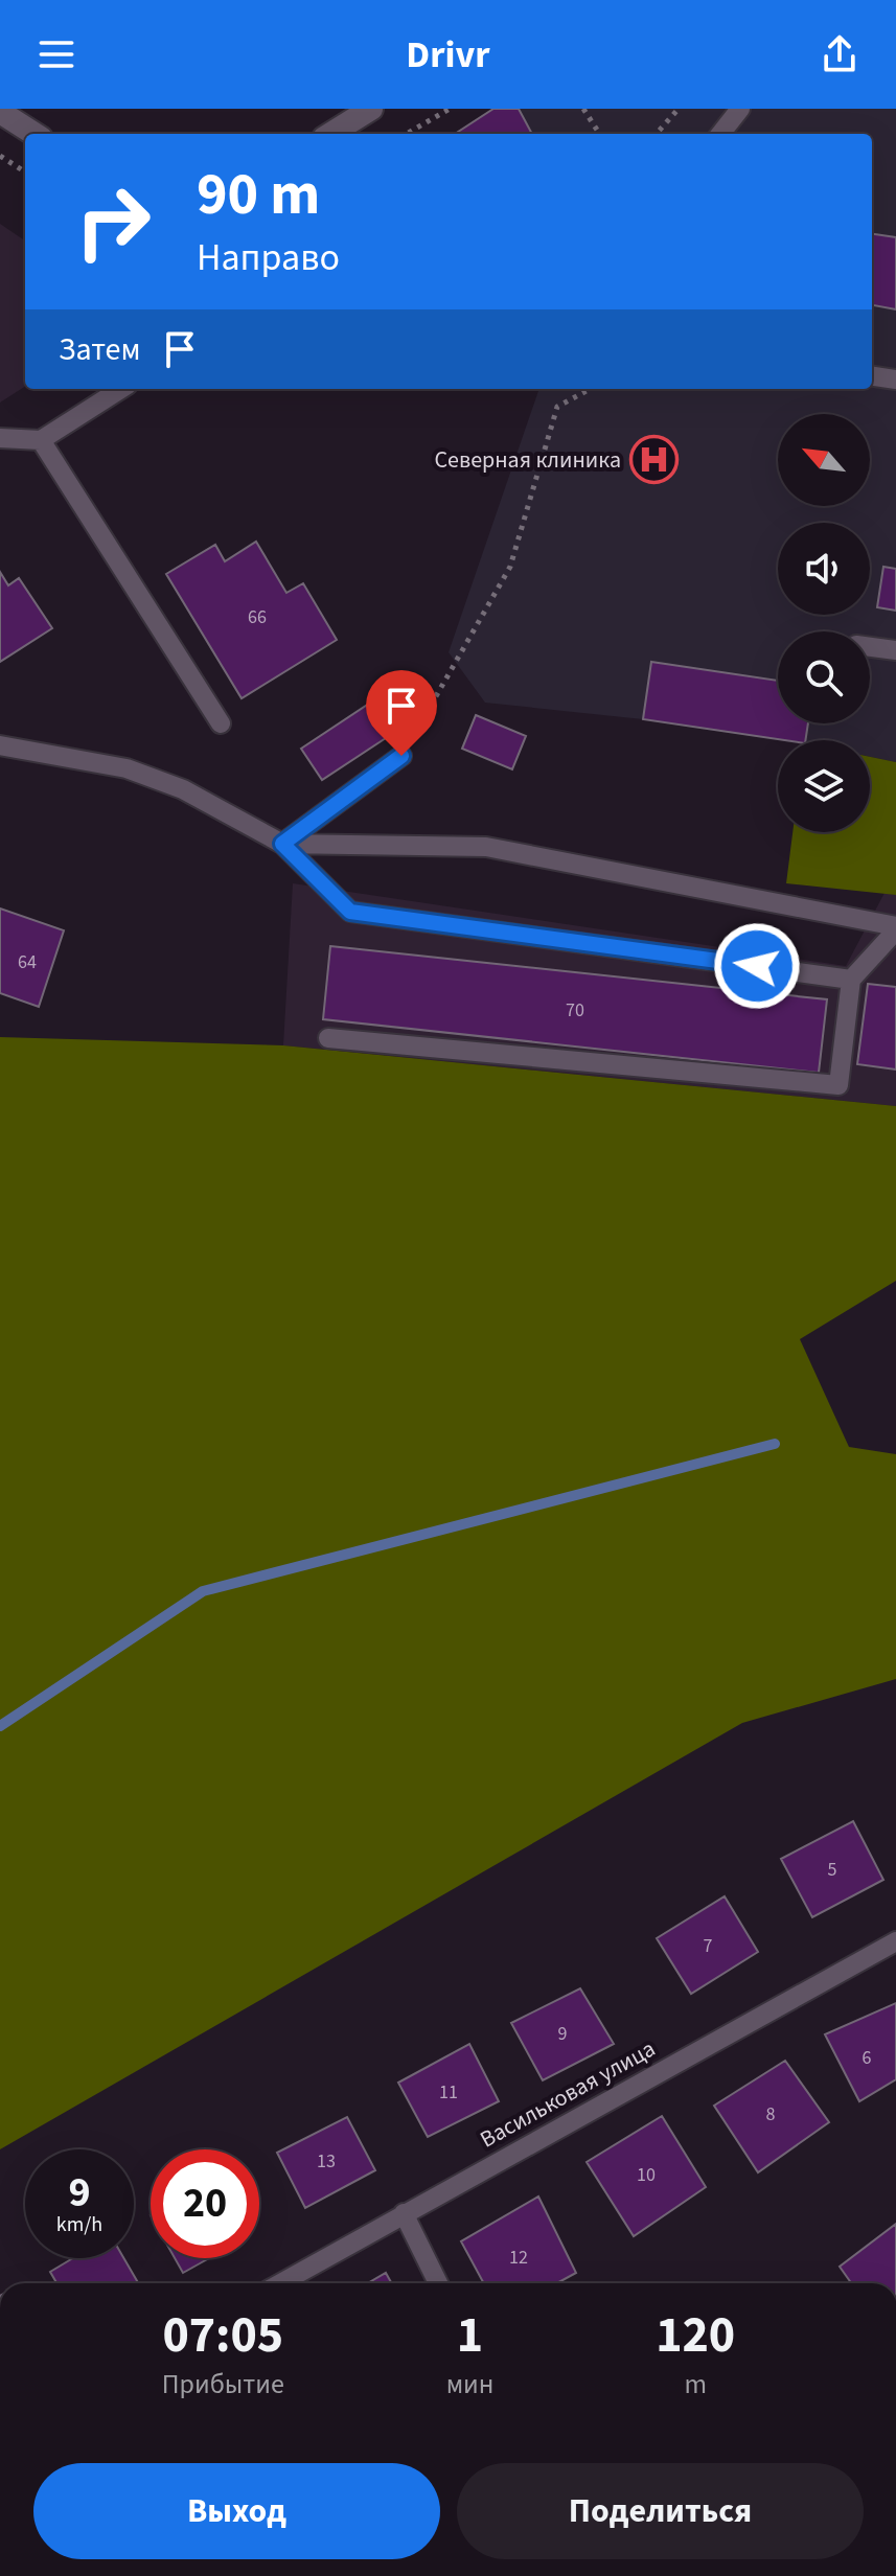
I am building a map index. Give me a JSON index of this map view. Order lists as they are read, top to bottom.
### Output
{
  "streets": {
    "lane": ["Васильковая улица"]
  },
  "places": {
    "hospital": ["Северная клиника"]
  },
  "house_numbers": [
    "66",
    "64",
    "70",
    "5",
    "7",
    "9",
    "6",
    "11",
    "8",
    "13",
    "10",
    "12"
  ],
  "north": "top left",
  "page": {
    "header": "Drivr",
    "turn": ["90 m", "Направо"],
    "then": "Затем",
    "speed": "9 km/h",
    "limit": "20",
    "eta": [
      "07:05",
      "Прибытие",
      "1",
      "мин",
      "120",
      "m"
    ],
    "buttons": ["Выход", "Поделиться"]
  }
}
